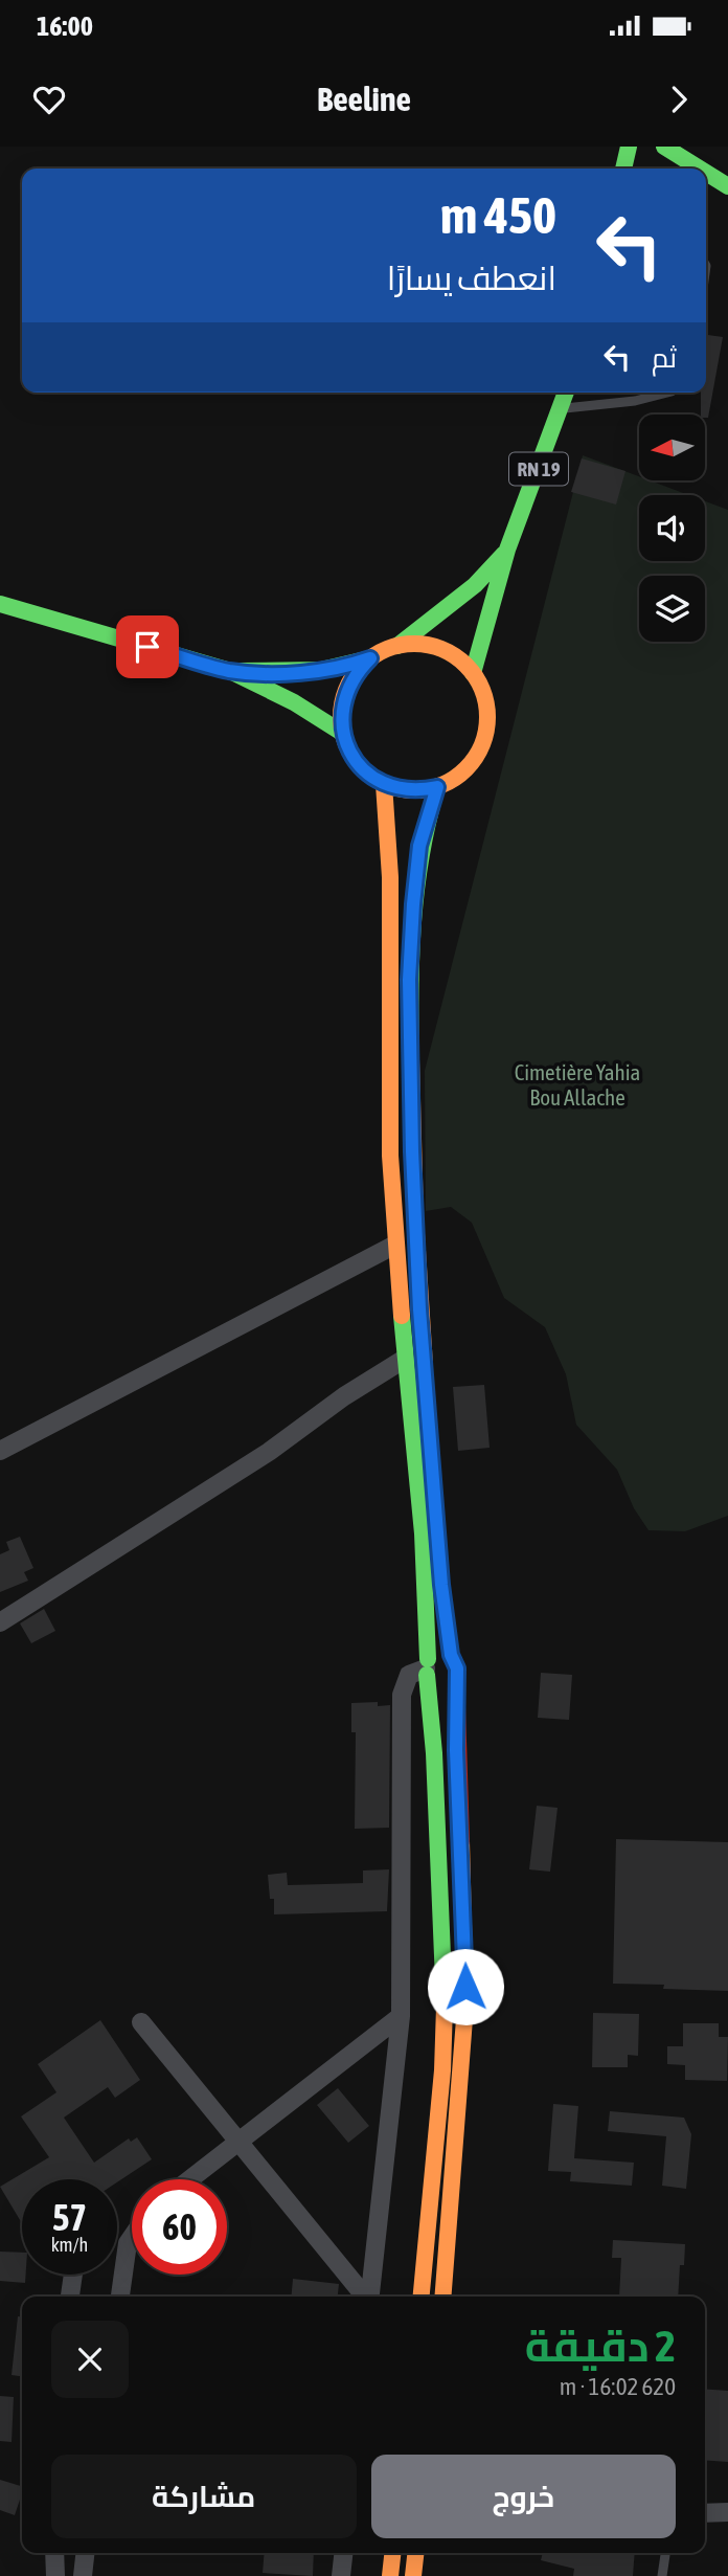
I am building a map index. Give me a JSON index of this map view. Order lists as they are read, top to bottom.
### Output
{
  "streets": {
    "main road": ["RN 19"]
  },
  "parks": ["Cimetière Yahia Bou Allache"],
  "north": "left",
  "page": {
    "status": "16:00",
    "header": "Beeline",
    "turn": ["450 m", "انعطف يسارًا"],
    "then": "ثم",
    "speed": "57 km/h",
    "limit": "60",
    "heading": ["2 دقيقة", "620 m · 16:02"],
    "buttons": ["خروج", "مشاركة"]
  }
}
